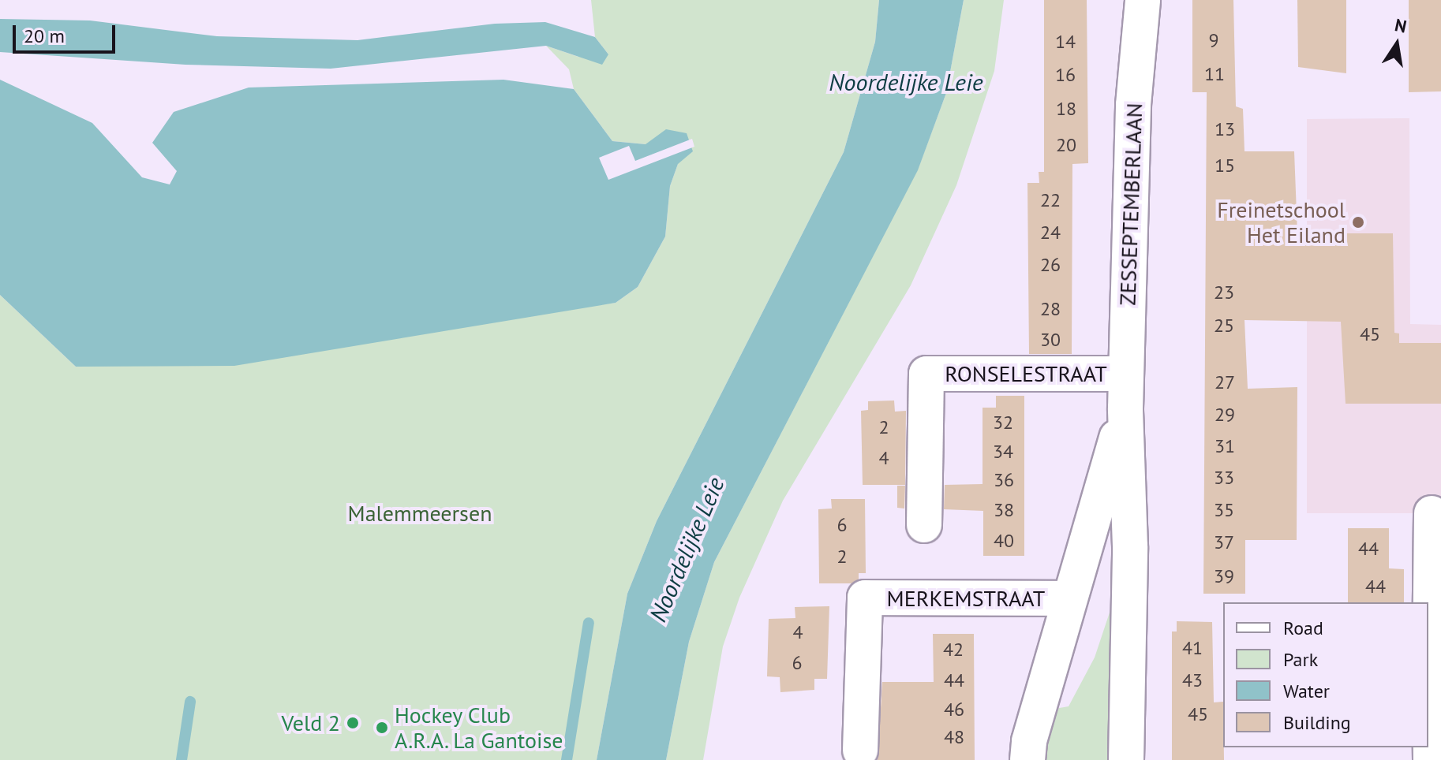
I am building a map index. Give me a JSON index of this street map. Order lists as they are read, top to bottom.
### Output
{
  "streets": {
    "street": ["ZESSEPTEMBERLAAN", "RONSELESTRAAT", "MERKEMSTRAAT"]
  },
  "crossings": [
    ["ZESSEPTEMBERLAAN", "RONSELESTRAAT"],
    ["ZESSEPTEMBERLAAN", "MERKEMSTRAAT"]
  ],
  "water": ["Noordelijke Leie"],
  "parks": ["Malemmeersen"],
  "places": ["Freinetschool Het Eiland", "Veld 2", "Hockey Club A.R.A. La Gantoise"],
  "house_numbers": [
    "9",
    "14",
    "11",
    "16",
    "18",
    "13",
    "20",
    "15",
    "22",
    "24",
    "26",
    "23",
    "28",
    "25",
    "45",
    "30",
    "27",
    "29",
    "32",
    "2",
    "31",
    "34",
    "4",
    "33",
    "36",
    "38",
    "35",
    "6",
    "40",
    "37",
    "44",
    "2",
    "39",
    "44",
    "4",
    "41",
    "42",
    "6",
    "44",
    "43",
    "46",
    "45",
    "48"
  ],
  "legend": [
    "Road",
    "Park",
    "Water",
    "Building"
  ],
  "scale_bar": "20 m",
  "north": "top"
}
